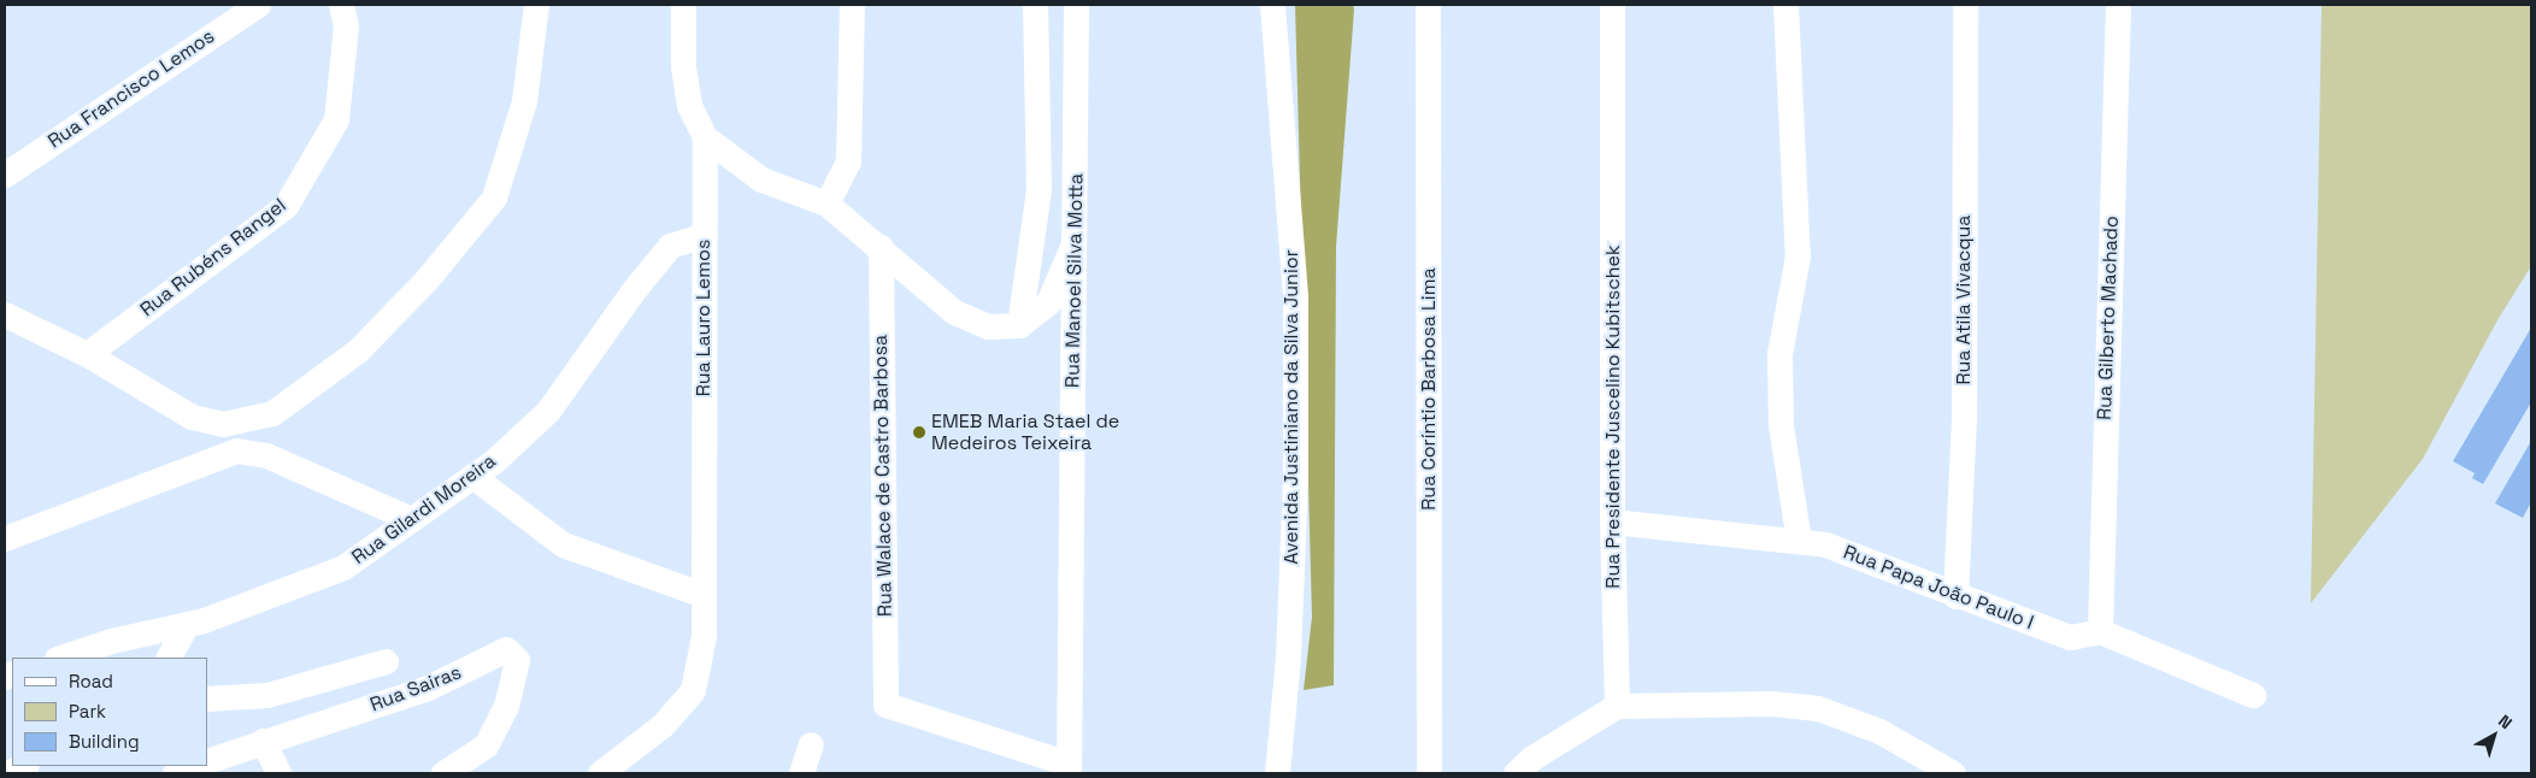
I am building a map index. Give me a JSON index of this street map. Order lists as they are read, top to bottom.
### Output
{
  "streets": {
    "street": [
      "Rua Francisco Lemos",
      "Rua Rubéns Rangel",
      "Rua Manoel Silva Motta",
      "Rua Atila Vivacqua",
      "Rua Lauro Lemos",
      "Rua Gilberto Machado",
      "Rua Coríntio Barbosa Lima",
      "Avenida Justiniano da Silva Junior",
      "Rua Presidente Juscelino Kubitschek",
      "Rua Walace de Castro Barbosa",
      "Rua Gilardi Moreira",
      "Rua Papa João Paulo I",
      "Rua Sairas"
    ]
  },
  "crossings": [
    ["Rua Manoel Silva Motta", "Rua Walace de Castro Barbosa"],
    ["Rua Atila Vivacqua", "Rua Papa João Paulo I"],
    ["Rua Lauro Lemos", "Rua Gilardi Moreira"],
    ["Rua Gilberto Machado", "Rua Papa João Paulo I"],
    ["Rua Presidente Juscelino Kubitschek", "Rua Papa João Paulo I"]
  ],
  "places": ["EMEB Maria Stael de Medeiros Teixeira"],
  "legend": ["Road", "Park", "Building"],
  "north": "top right"
}
